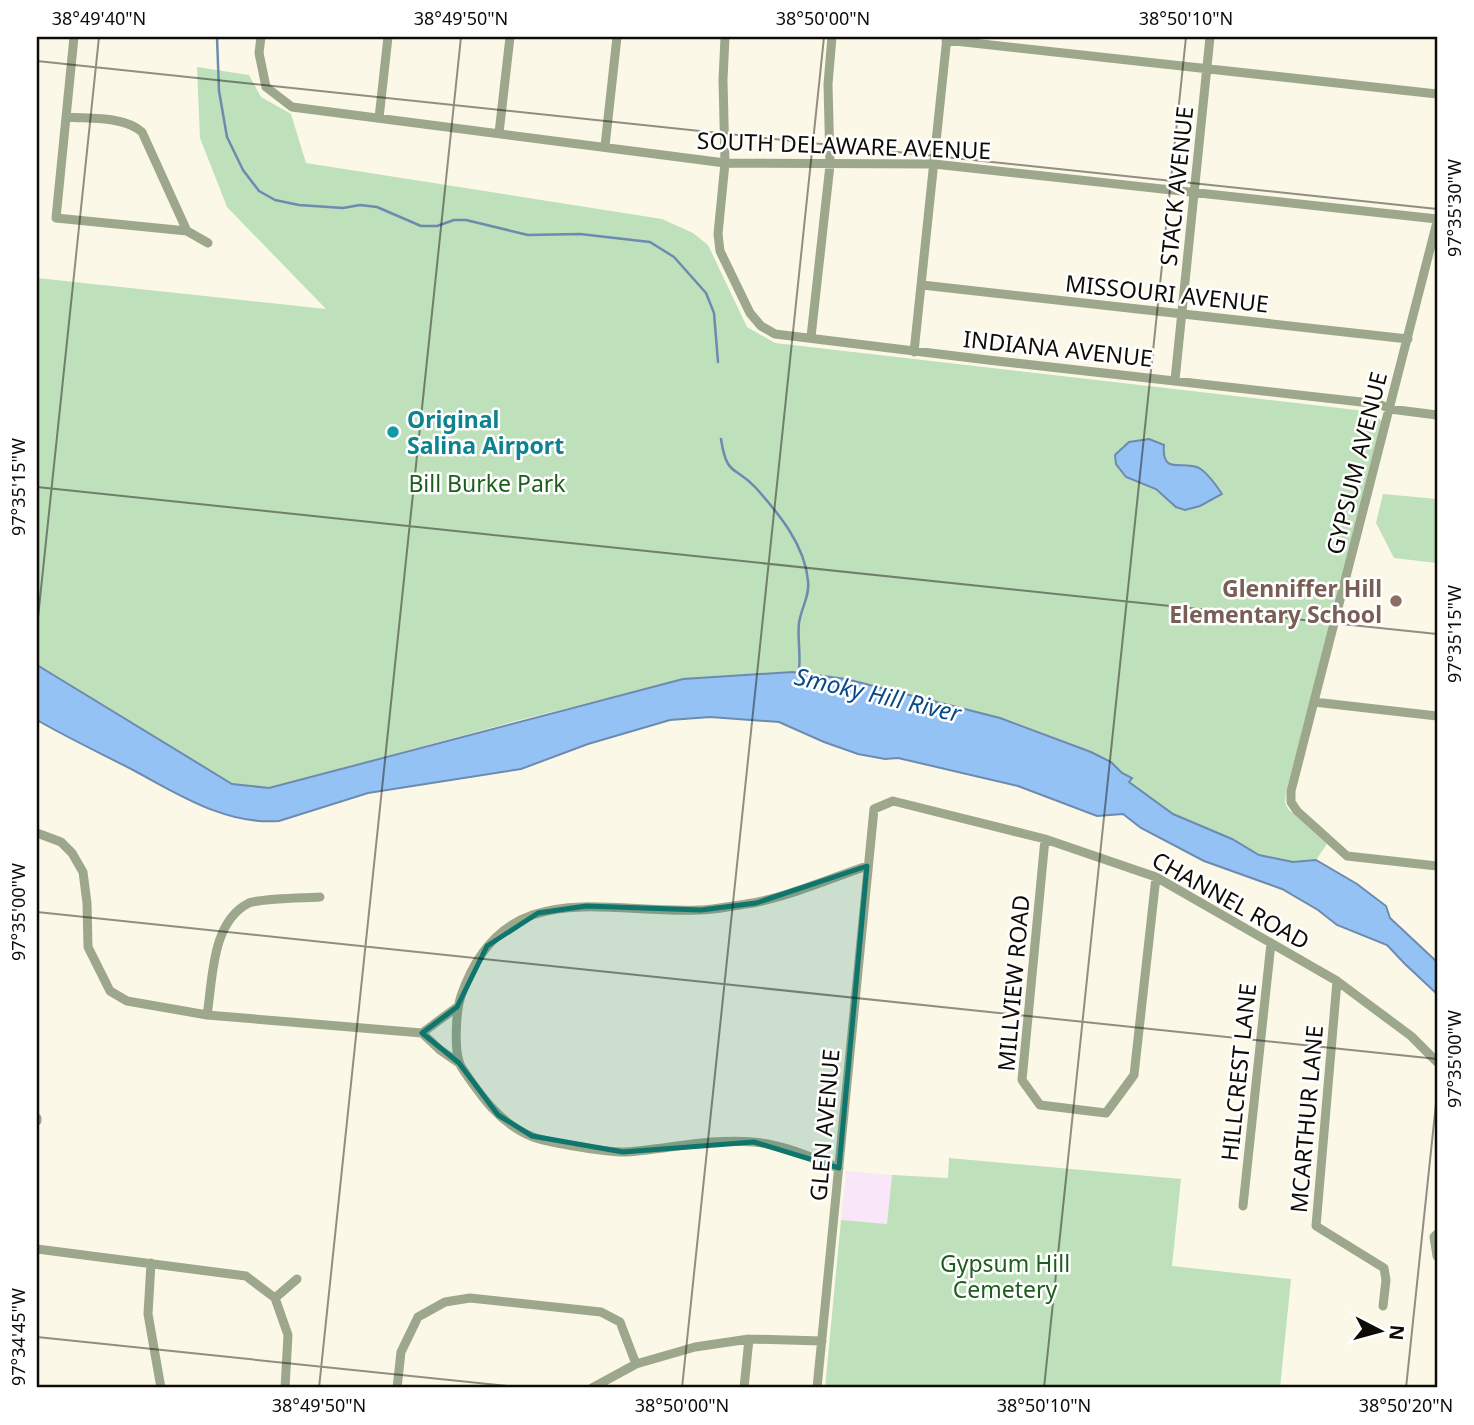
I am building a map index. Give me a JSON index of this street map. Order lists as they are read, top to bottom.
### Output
{
  "streets": {
    "street": [
      "SOUTH DELAWARE AVENUE",
      "STACK AVENUE",
      "MISSOURI AVENUE",
      "INDIANA AVENUE",
      "GYPSUM AVENUE",
      "CHANNEL ROAD",
      "MILLVIEW ROAD",
      "HILLCREST LANE",
      "MCARTHUR LANE",
      "GLEN AVENUE"
    ]
  },
  "crossings": [
    ["SOUTH DELAWARE AVENUE", "STACK AVENUE"],
    ["SOUTH DELAWARE AVENUE", "INDIANA AVENUE"],
    ["SOUTH DELAWARE AVENUE", "GYPSUM AVENUE"],
    ["STACK AVENUE", "MISSOURI AVENUE"],
    ["STACK AVENUE", "INDIANA AVENUE"],
    ["MISSOURI AVENUE", "GYPSUM AVENUE"],
    ["INDIANA AVENUE", "GYPSUM AVENUE"],
    ["CHANNEL ROAD", "MILLVIEW ROAD"],
    ["CHANNEL ROAD", "HILLCREST LANE"],
    ["CHANNEL ROAD", "MCARTHUR LANE"],
    ["CHANNEL ROAD", "GLEN AVENUE"]
  ],
  "water": ["Smoky Hill River"],
  "parks": ["Bill Burke Park", "Gypsum Hill Cemetery"],
  "places": ["Original Salina Airport", "Glenniffer Hill Elementary School"],
  "north": "right",
  "coordinates": [
    "38°49'40\"N",
    "38°49'50\"N",
    "38°50'00\"N",
    "38°50'10\"N",
    "97°35'30\"W",
    "97°35'15\"W",
    "97°35'00\"W",
    "97°34'45\"W",
    "38°50'20\"N"
  ]
}
